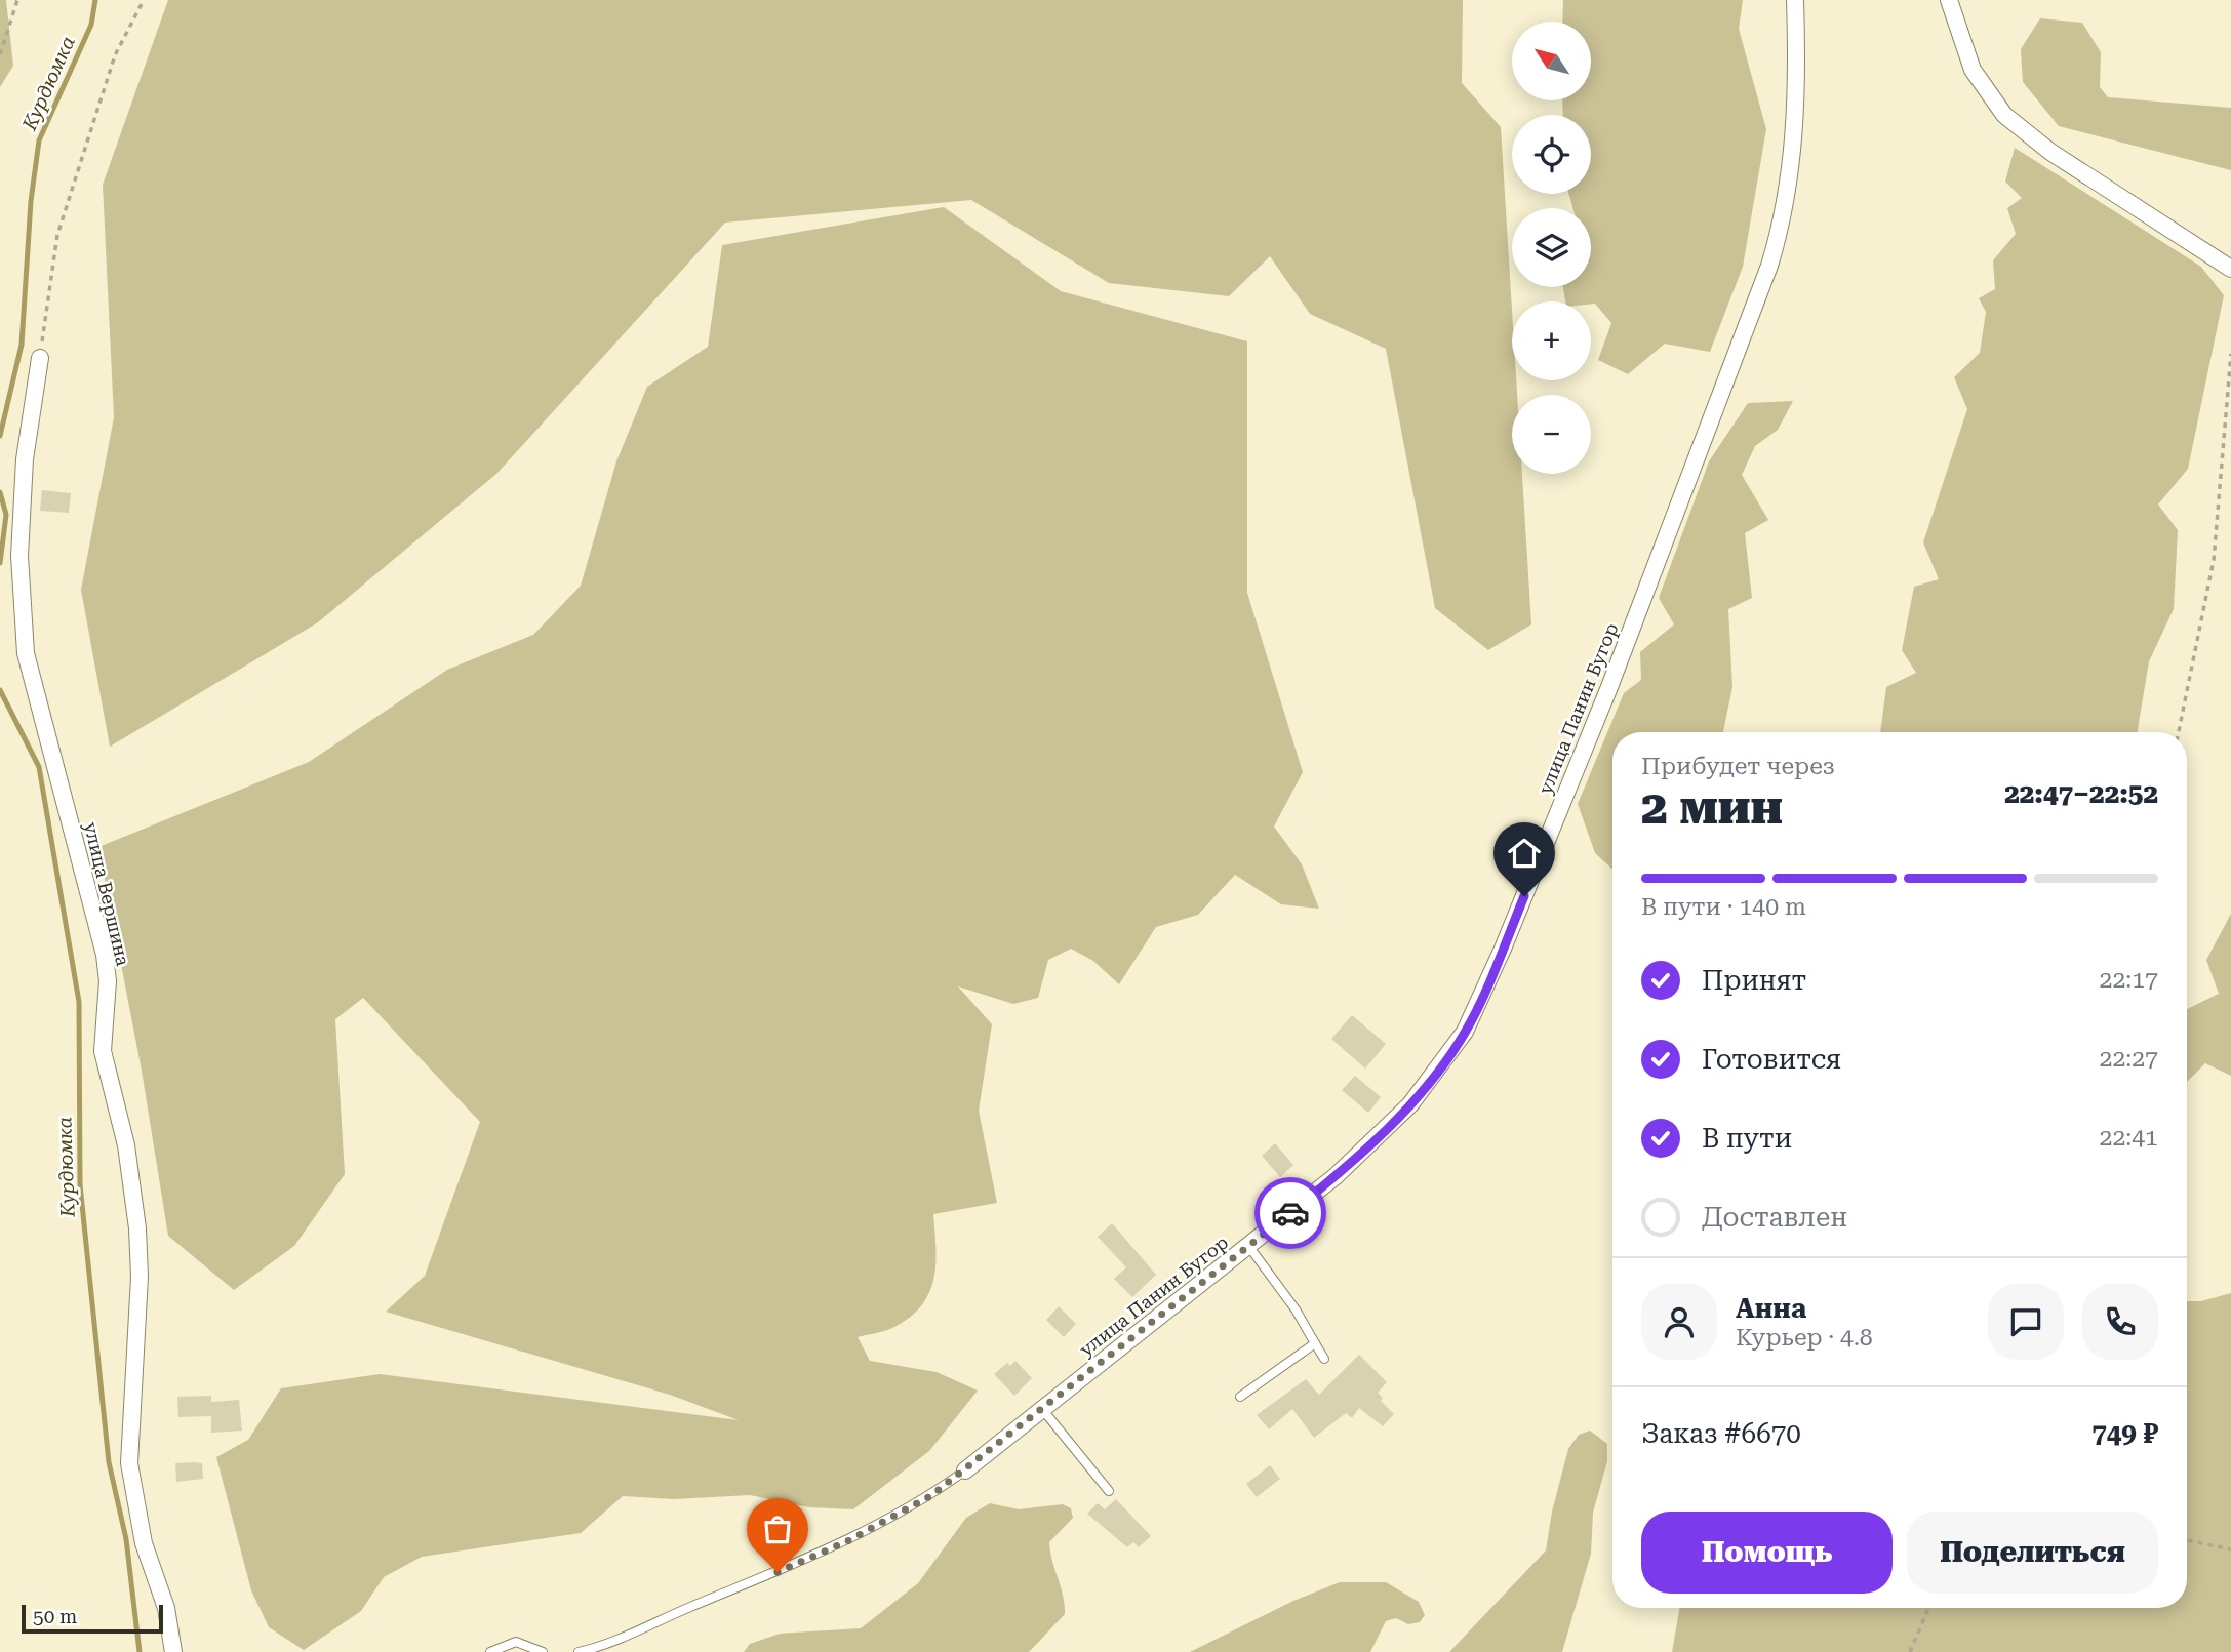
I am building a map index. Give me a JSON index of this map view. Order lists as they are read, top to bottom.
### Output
{
  "streets": {
    "street": ["улица Панин Бугор", "улица Вершина"]
  },
  "water": ["Курдюмка"],
  "scale_bar": "50 m",
  "north": "top left",
  "page": {
    "map_buttons": ["+", "−"],
    "heading": ["2 мин", "Прибудет через", "22:47–22:52"],
    "panel": [
      "Анна",
      "Курьер · 4.8",
      "Заказ #6670",
      "749 ₽"
    ],
    "bar": "В пути · 140 m",
    "list": [
      ["Принят", "22:17"],
      ["Готовится", "22:27"],
      ["В пути", "22:41"],
      "Доставлен"
    ],
    "buttons": ["Помощь", "Поделиться"],
    "scale": "50 m"
  }
}
